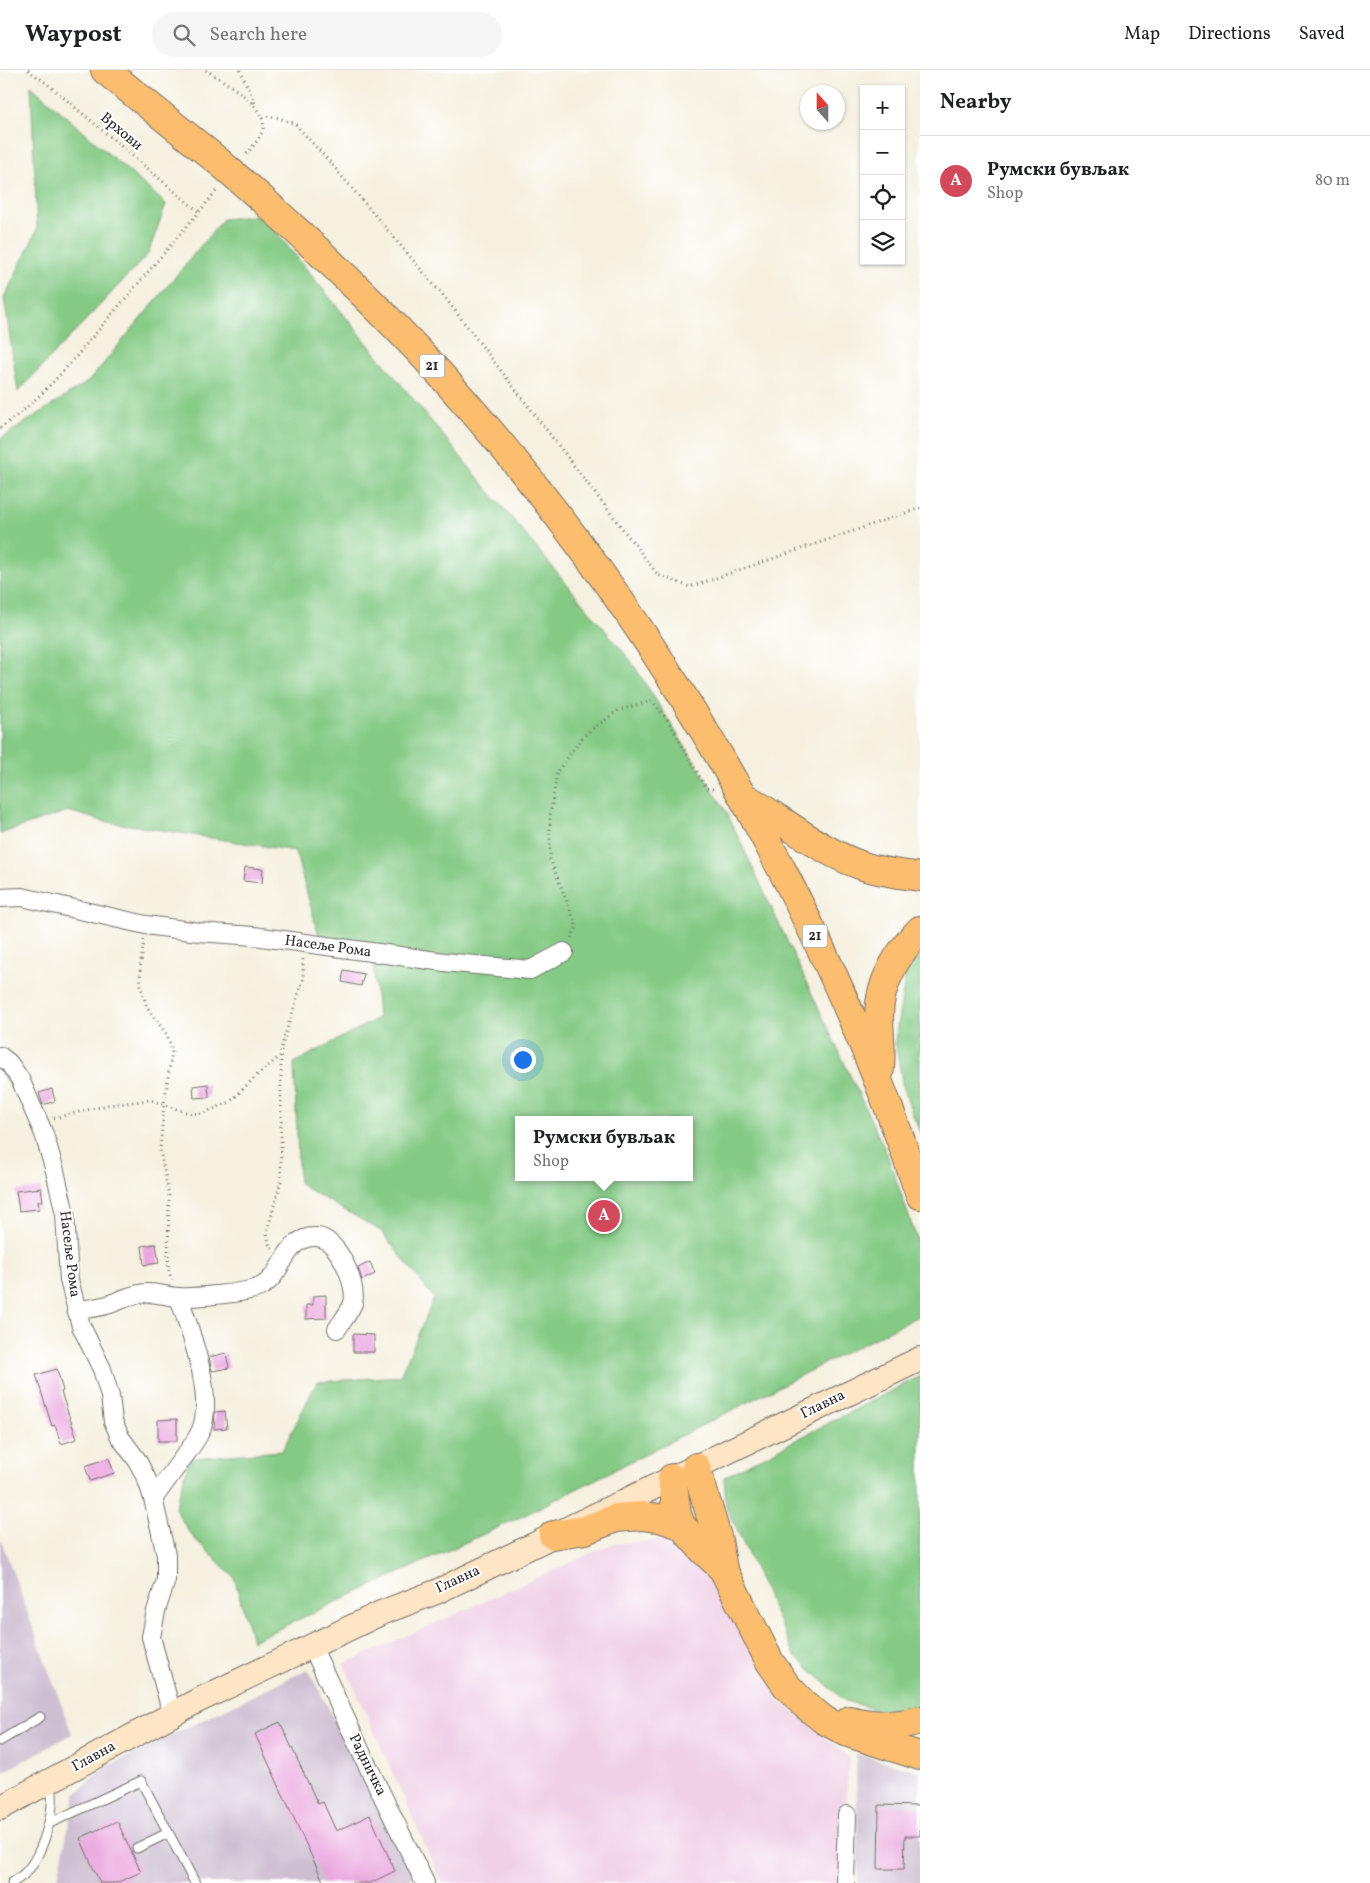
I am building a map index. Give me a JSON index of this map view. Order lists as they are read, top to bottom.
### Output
{
  "streets": {
    "main road": ["21", "Главна"],
    "street": ["Насеље Рома", "Радничка"],
    "path": ["Врхови"]
  },
  "crossings": [
    ["Насеље Рома", "Главна"],
    ["Главна", "Радничка"]
  ],
  "north": "top",
  "page": {
    "header": "Waypost",
    "search": "Search here",
    "nav": ["Map", "Directions", "Saved"],
    "heading": "Nearby",
    "map_buttons": ["+", "−"],
    "list": [
      {
        "mark": "A",
        "name": "Румски бувљак",
        "note": "Shop",
        "value": "80 m"
      }
    ],
    "popup": ["Румски бувљак", "Shop"],
    "pins": "A"
  }
}
